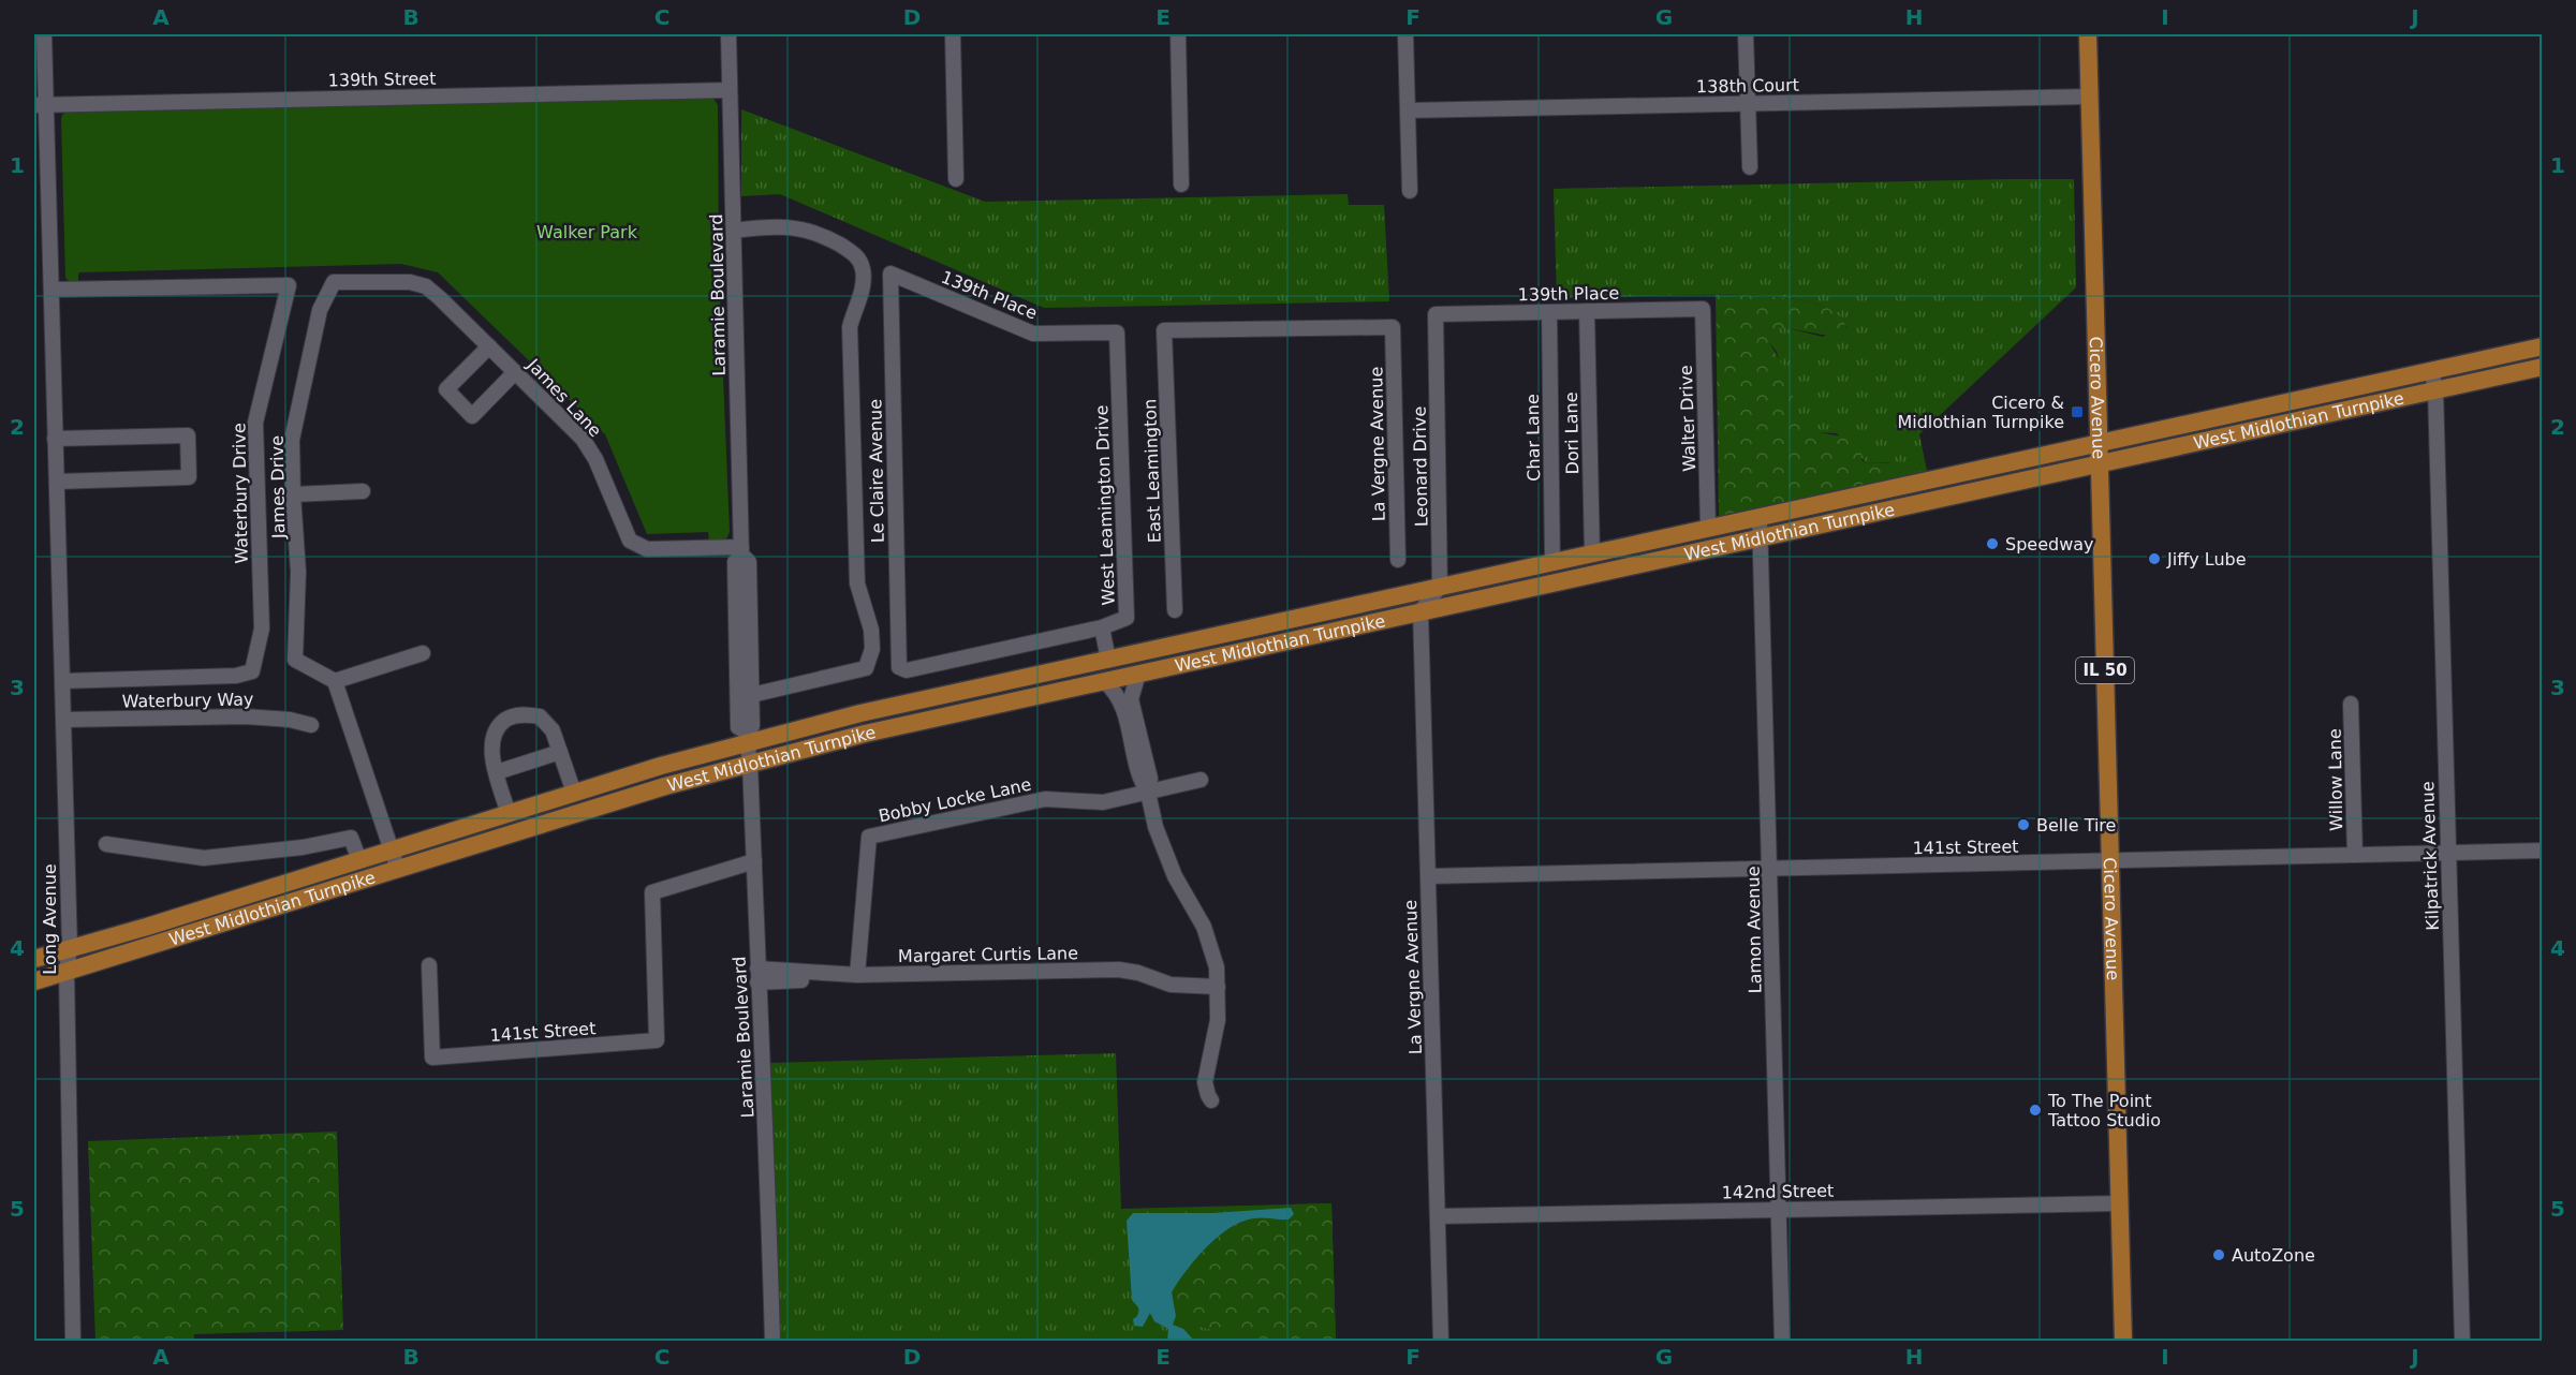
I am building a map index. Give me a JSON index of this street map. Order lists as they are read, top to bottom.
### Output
{
  "streets": {
    "main road": ["Cicero Avenue", "West Midlothian Turnpike", "IL 50"],
    "street": [
      "139th Street",
      "138th Court",
      "139th Place",
      "Laramie Boulevard",
      "James Lane",
      "Walter Drive",
      "Dori Lane",
      "Char Lane",
      "La Vergne Avenue",
      "Leonard Drive",
      "Le Claire Avenue",
      "East Leamington",
      "James Drive",
      "Waterbury Drive",
      "West Leamington Drive",
      "Waterbury Way",
      "Willow Lane",
      "Bobby Locke Lane",
      "141st Street",
      "Kilpatrick Avenue",
      "Long Avenue",
      "Lamon Avenue",
      "Margaret Curtis Lane",
      "142nd Street"
    ]
  },
  "crossings": [
    ["139th Street", "Laramie Boulevard"],
    ["139th Street", "Long Avenue"],
    ["138th Court", "Cicero Avenue"],
    ["139th Place", "Walter Drive"],
    ["139th Place", "Dori Lane"],
    ["139th Place", "Char Lane"],
    ["139th Place", "Leonard Drive"],
    ["139th Place", "Le Claire Avenue"],
    ["139th Place", "West Leamington Drive"],
    ["Laramie Boulevard", "James Lane"],
    ["Laramie Boulevard", "West Midlothian Turnpike"],
    ["Laramie Boulevard", "141st Street"],
    ["Laramie Boulevard", "Margaret Curtis Lane"],
    ["James Lane", "James Drive"],
    ["Cicero Avenue", "West Midlothian Turnpike"],
    ["Cicero Avenue", "141st Street"],
    ["Cicero Avenue", "142nd Street"],
    ["Walter Drive", "West Midlothian Turnpike"],
    ["West Midlothian Turnpike", "Dori Lane"],
    ["West Midlothian Turnpike", "Char Lane"],
    ["West Midlothian Turnpike", "La Vergne Avenue"],
    ["West Midlothian Turnpike", "Leonard Drive"],
    ["West Midlothian Turnpike", "West Leamington Drive"],
    ["West Midlothian Turnpike", "Kilpatrick Avenue"],
    ["West Midlothian Turnpike", "Long Avenue"],
    ["West Midlothian Turnpike", "Lamon Avenue"],
    ["La Vergne Avenue", "East Leamington"],
    ["La Vergne Avenue", "141st Street"],
    ["La Vergne Avenue", "142nd Street"],
    ["Le Claire Avenue", "West Leamington Drive"],
    ["Waterbury Drive", "Long Avenue"],
    ["Waterbury Way", "Long Avenue"],
    ["Willow Lane", "141st Street"],
    ["Bobby Locke Lane", "Margaret Curtis Lane"],
    ["141st Street", "Kilpatrick Avenue"],
    ["141st Street", "Lamon Avenue"],
    ["Lamon Avenue", "142nd Street"]
  ],
  "parks": ["Walker Park"],
  "places": {
    "transit": ["Cicero & Midlothian Turnpike"],
    "other": [
      "Speedway",
      "Jiffy Lube",
      "Belle Tire",
      "To The Point Tattoo Studio",
      "AutoZone"
    ]
  },
  "grid": {
    "columns": [
      "A",
      "B",
      "C",
      "D",
      "E",
      "F",
      "G",
      "H",
      "I",
      "J"
    ],
    "rows": [
      "1",
      "2",
      "3",
      "4",
      "5"
    ]
  }
}
